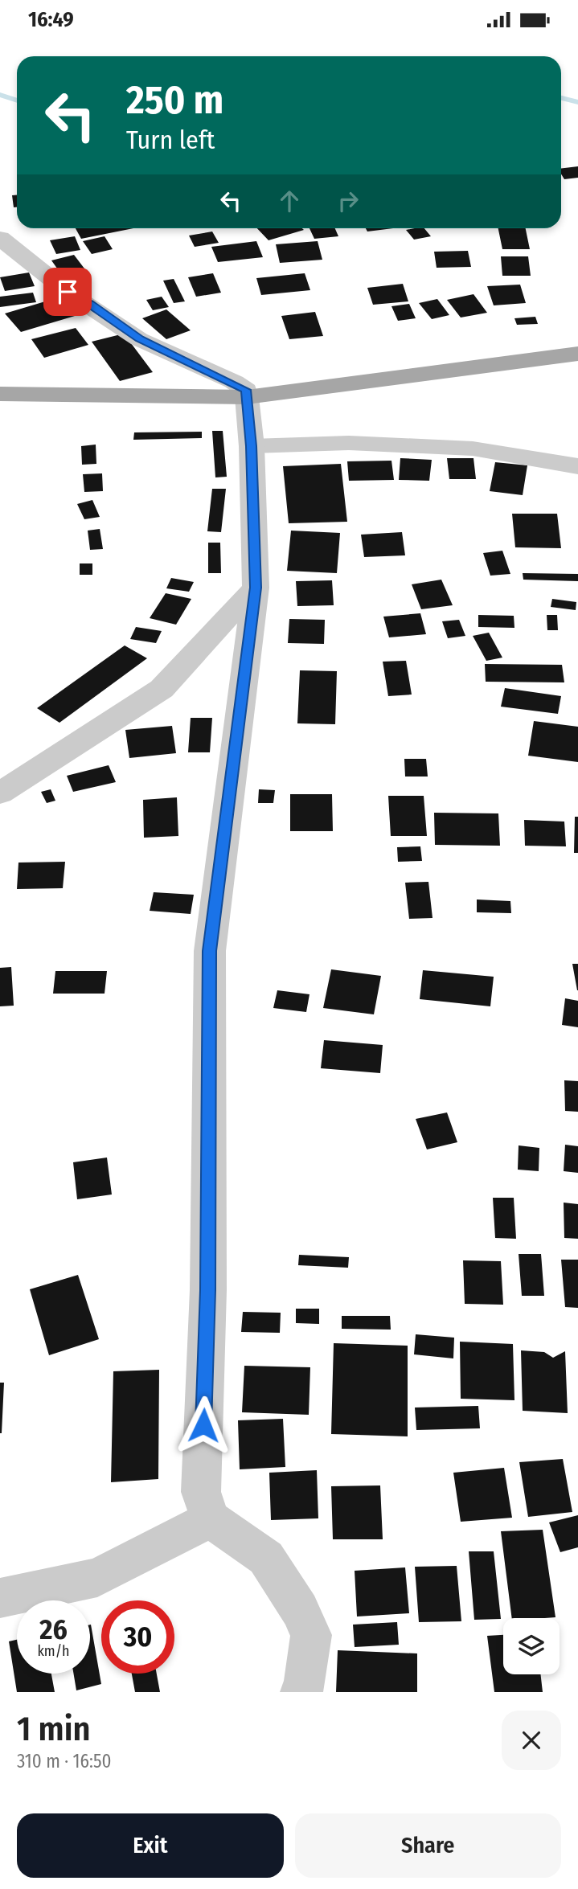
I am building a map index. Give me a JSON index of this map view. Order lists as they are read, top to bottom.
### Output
{
  "page": {
    "status": "16:49",
    "turn": ["250 m", "Turn left"],
    "speed": "26 km/h",
    "limit": "30",
    "heading": ["1 min", "310 m · 16:50"],
    "buttons": ["Exit", "Share"]
  }
}
